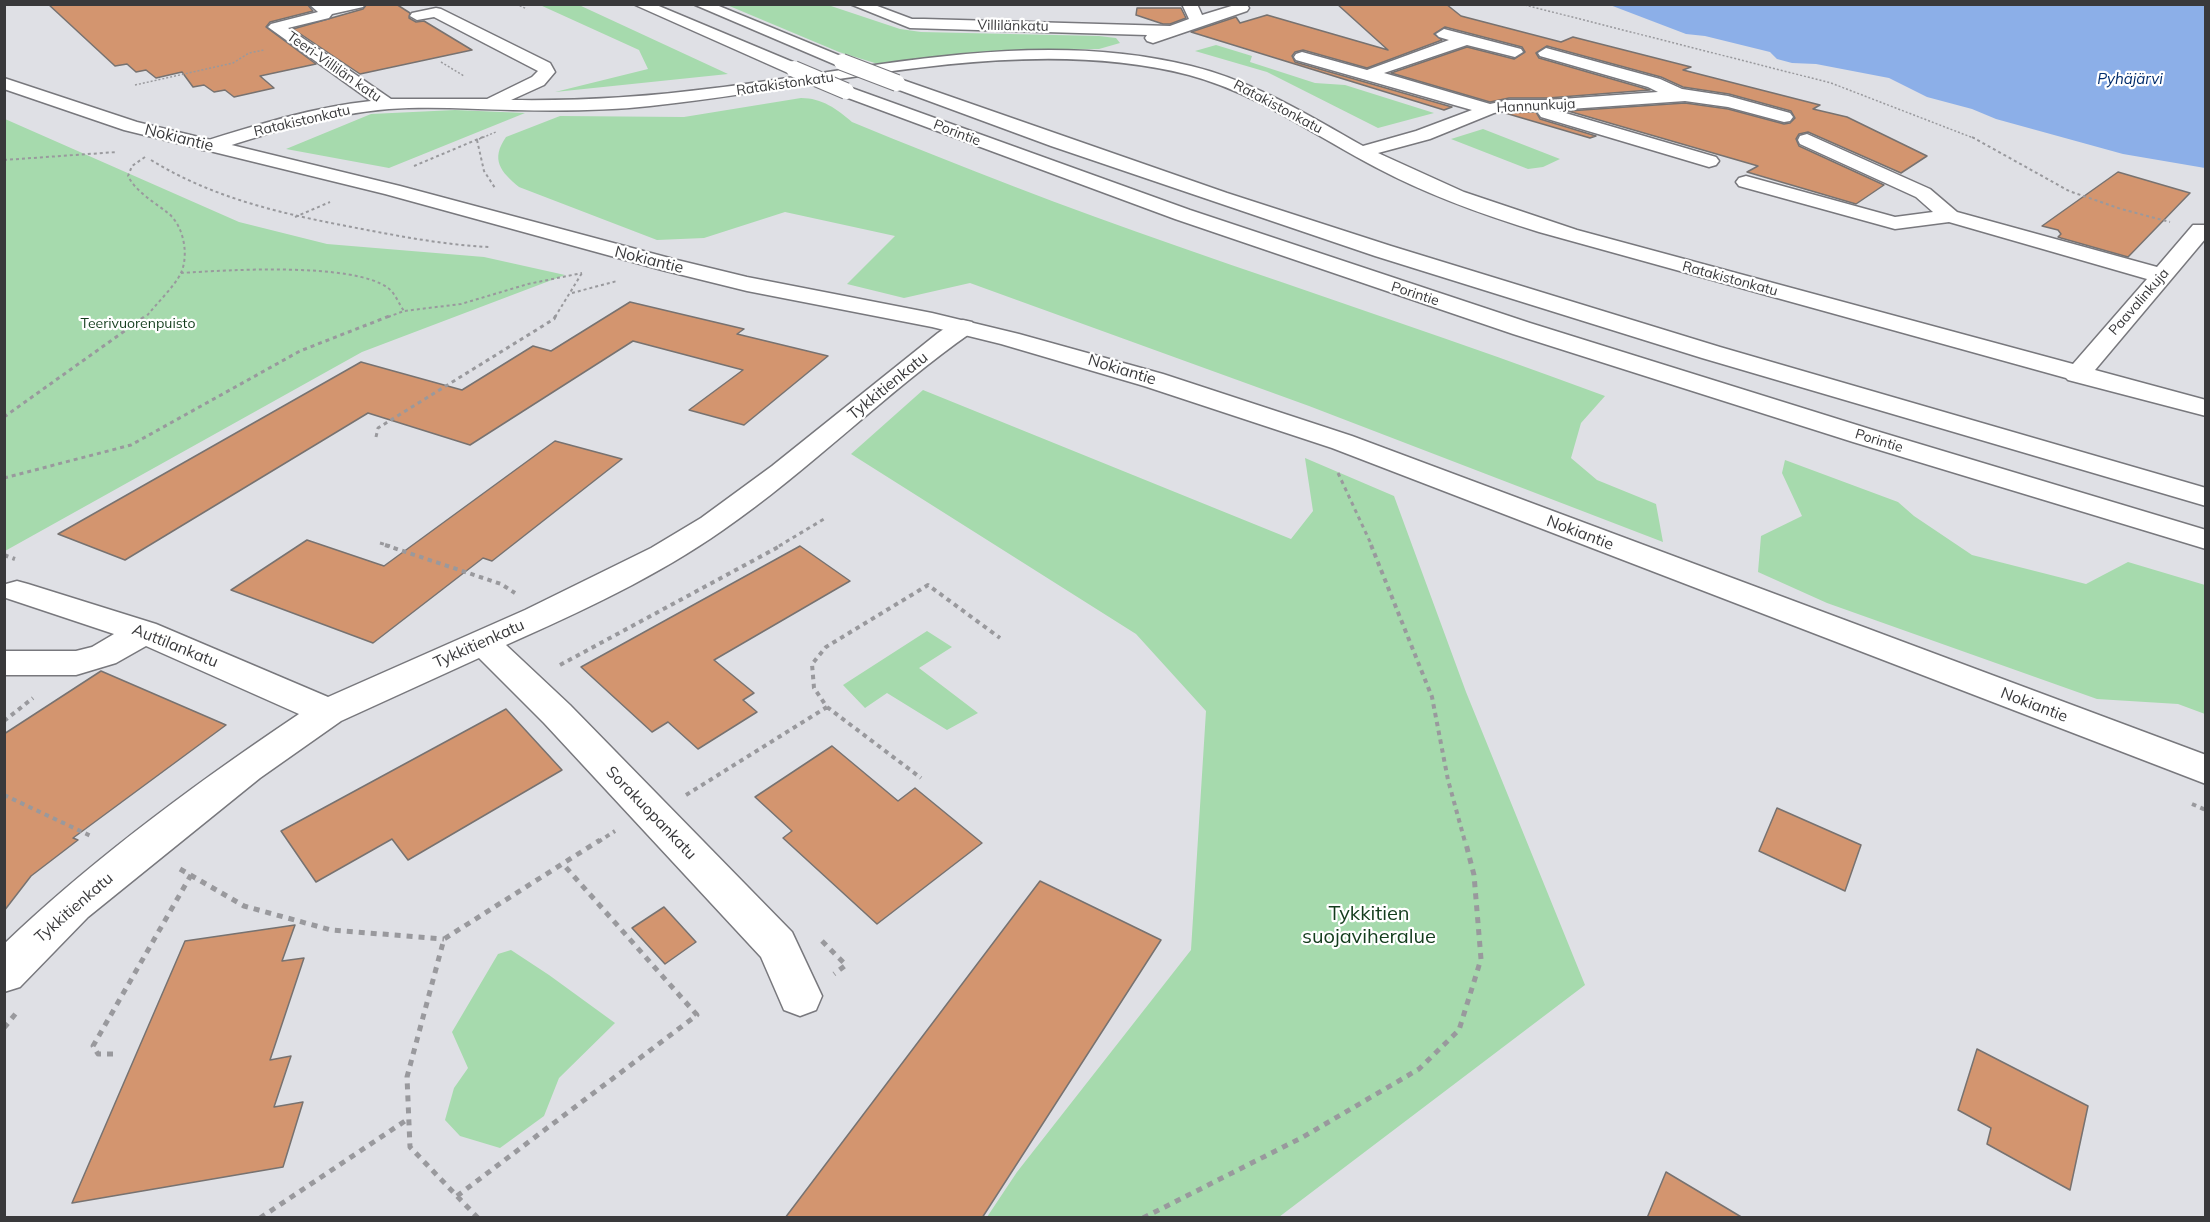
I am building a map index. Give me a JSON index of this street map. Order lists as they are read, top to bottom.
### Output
{
  "streets": {
    "main road": [
      "Villilänkatu",
      "Teeri-Villilän katu",
      "Ratakistonkatu",
      "Hannunkuja",
      "Porintie",
      "Nokiantie",
      "Paavalinkuja",
      "Tykkitienkatu",
      "Auttilankatu",
      "Sorakuopankatu"
    ]
  },
  "crossings": [
    ["Teeri-Villilän katu", "Ratakistonkatu"],
    ["Ratakistonkatu", "Hannunkuja"],
    ["Ratakistonkatu", "Nokiantie"],
    ["Ratakistonkatu", "Paavalinkuja"],
    ["Nokiantie", "Tykkitienkatu"],
    ["Tykkitienkatu", "Auttilankatu"],
    ["Tykkitienkatu", "Sorakuopankatu"]
  ],
  "water": ["Pyhäjärvi"],
  "parks": ["Teerivuorenpuisto", "Tykkitien suojaviheralue"]
}
